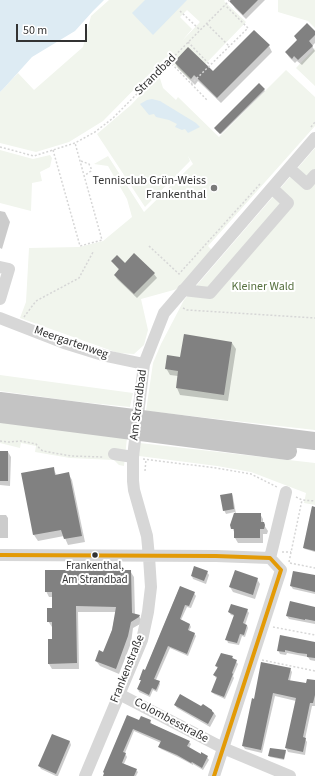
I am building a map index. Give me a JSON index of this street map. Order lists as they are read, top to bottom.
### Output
{
  "streets": {
    "street": [
      "Meergartenweg",
      "Am Strandbad",
      "Frankenstraße",
      "Colombesstraße"
    ],
    "path": ["Strandbad"]
  },
  "crossings": [
    ["Meergartenweg", "Am Strandbad"],
    ["Am Strandbad", "Frankenstraße"],
    ["Frankenstraße", "Colombesstraße"]
  ],
  "parks": ["Kleiner Wald"],
  "places": ["Tennisclub Grün-Weiss Frankenthal", "Frankenthal, Am Strandbad"],
  "scale_bar": "50 m"
}
